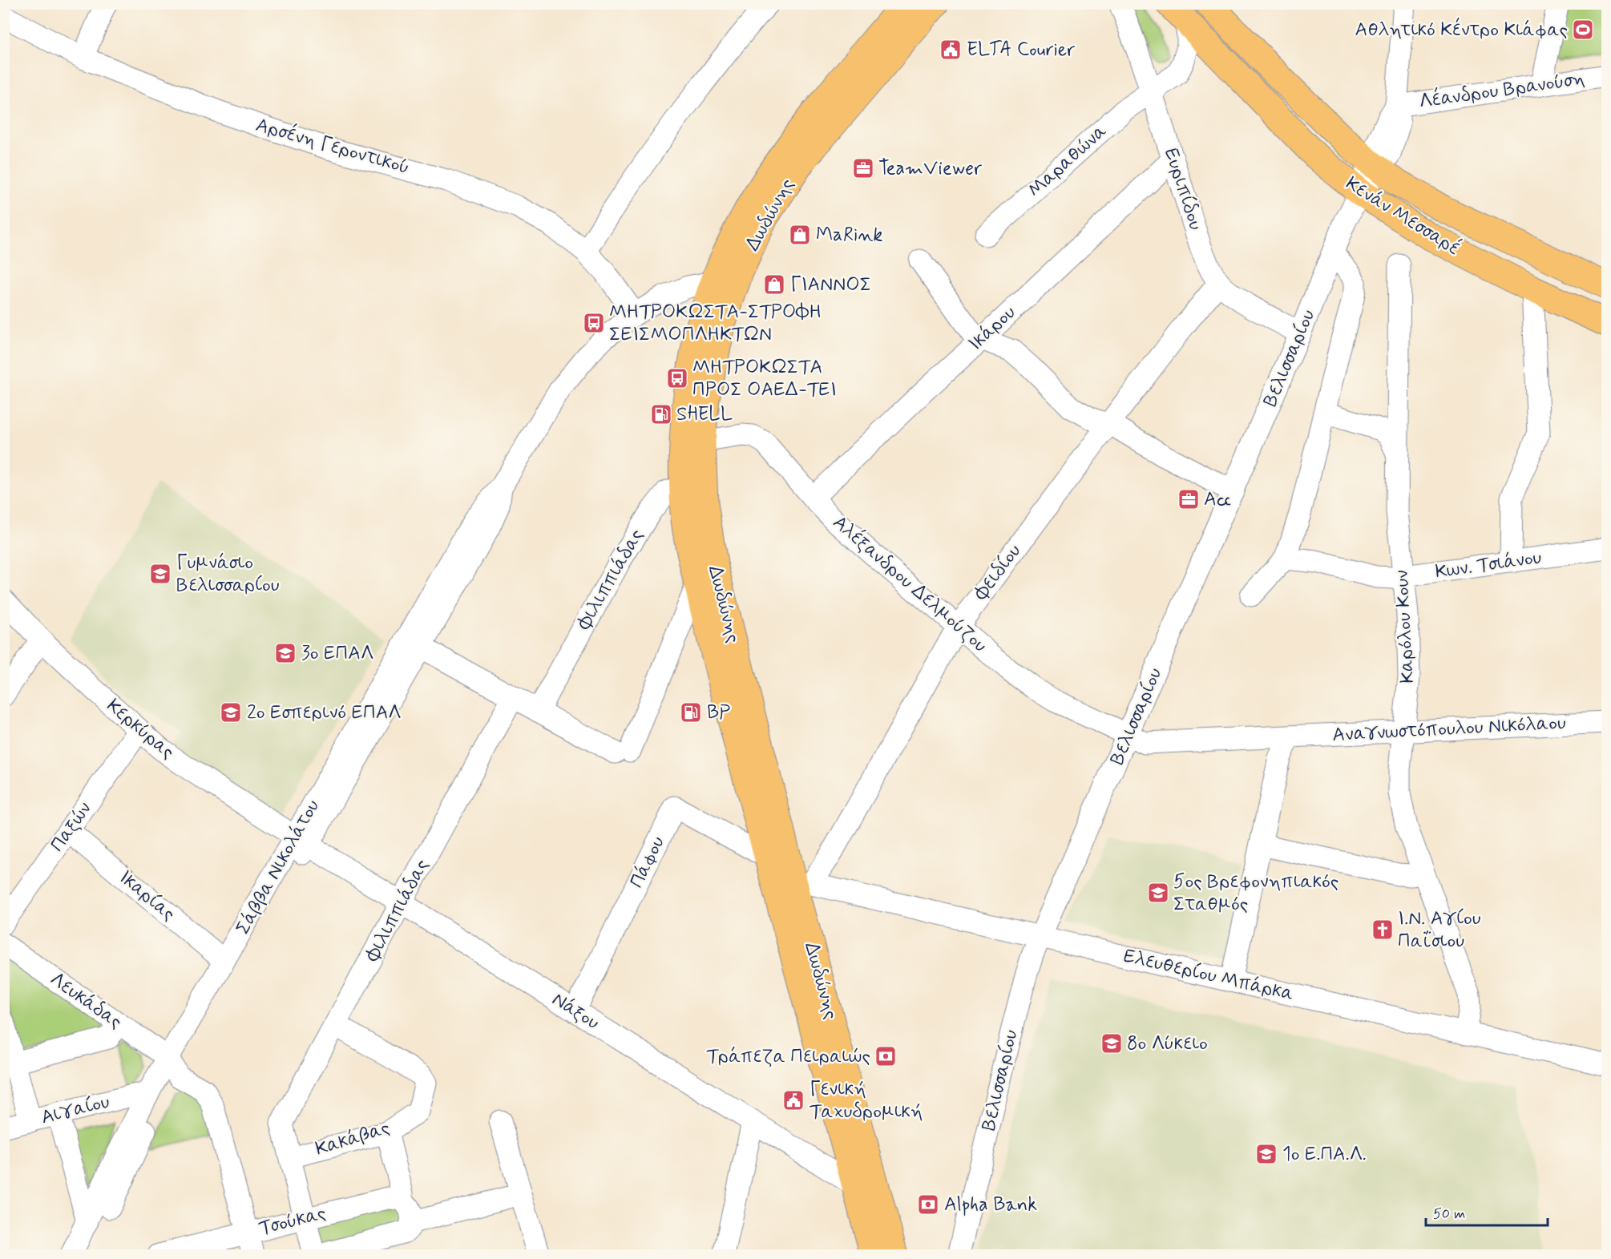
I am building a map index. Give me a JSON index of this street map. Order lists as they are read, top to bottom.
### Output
{
  "streets": {
    "main road": ["Δωδώνης", "Κενάν Μεσσαρέ"],
    "street": [
      "Λέανδρου Βρανούση",
      "Αρσένη Γεροντικού",
      "Μαραθώνα",
      "Ευριπίδου",
      "Ικάρου",
      "Βελισσαρίου",
      "Κων. Τσιάνου",
      "Φειδίου",
      "Φιλιππιάδας",
      "Αλέξανδρου Δελμούζου",
      "Καρόλου Κουν",
      "Κερκύρας",
      "Αναγνωστόπουλου Νικόλαου",
      "Παξών",
      "Πάφου",
      "Σάββα Νικολάτου",
      "Ικαρίας",
      "Ελευθερίου Μπάρκα",
      "Λευκάδας",
      "Νάξου",
      "Αιγαίου",
      "Κακάβας",
      "Τσούκας"
    ]
  },
  "crossings": [
    ["Λέανδρου Βρανούση", "Βελισσαρίου"],
    ["Αρσένη Γεροντικού", "Σάββα Νικολάτου"],
    ["Μαραθώνα", "Ευριπίδου"],
    ["Μαραθώνα", "Κενάν Μεσσαρέ"],
    ["Ευριπίδου", "Ικάρου"],
    ["Ευριπίδου", "Βελισσαρίου"],
    ["Ευριπίδου", "Φειδίου"],
    ["Δωδώνης", "Φειδίου"],
    ["Δωδώνης", "Φιλιππιάδας"],
    ["Δωδώνης", "Αλέξανδρου Δελμούζου"],
    ["Δωδώνης", "Πάφου"],
    ["Δωδώνης", "Σάββα Νικολάτου"],
    ["Δωδώνης", "Ελευθερίου Μπάρκα"],
    ["Δωδώνης", "Νάξου"],
    ["Κενάν Μεσσαρέ", "Βελισσαρίου"],
    ["Ικάρου", "Αλέξανδρου Δελμούζου"],
    ["Βελισσαρίου", "Αλέξανδρου Δελμούζου"],
    ["Βελισσαρίου", "Ελευθερίου Μπάρκα"],
    ["Κων. Τσιάνου", "Καρόλου Κουν"],
    ["Φειδίου", "Αλέξανδρου Δελμούζου"],
    ["Φειδίου", "Ελευθερίου Μπάρκα"],
    ["Φιλιππιάδας", "Νάξου"],
    ["Φιλιππιάδας", "Κακάβας"],
    ["Αλέξανδρου Δελμούζου", "Αναγνωστόπουλου Νικόλαου"],
    ["Καρόλου Κουν", "Αναγνωστόπουλου Νικόλαου"],
    ["Καρόλου Κουν", "Ελευθερίου Μπάρκα"],
    ["Κερκύρας", "Παξών"],
    ["Κερκύρας", "Σάββα Νικολάτου"],
    ["Κερκύρας", "Νάξου"],
    ["Παξών", "Ικαρίας"],
    ["Πάφου", "Νάξου"],
    ["Σάββα Νικολάτου", "Ικαρίας"],
    ["Σάββα Νικολάτου", "Λευκάδας"],
    ["Σάββα Νικολάτου", "Νάξου"],
    ["Σάββα Νικολάτου", "Αιγαίου"],
    ["Λευκάδας", "Τσούκας"]
  ],
  "places": {
    "sports": ["Αθλητικό Κέντρο Κιάφας"],
    "public building": ["ELTA Courier", "Γενική Ταχυδρομική"],
    "office": ["TeamViewer", "Acc"],
    "shop": ["MaRink", "ΓΙΑΝΝΟΣ"],
    "bus stop": ["ΜΗΤΡΟΚΩΣΤΑ-ΣΤΡΟΦΗ ΣΕΙΣΜΟΠΛΗΚΤΩΝ", "ΜΗΤΡΟΚΩΣΤΑ ΠΡΟΣ ΟΑΕΔ-ΤΕΙ"],
    "fuel station": ["SHELL", "BP"],
    "school or university": [
      "Γυμνάσιο Βελισσαρίου",
      "3ο ΕΠΑΛ",
      "2ο Εσπερινό ΕΠΑΛ",
      "5ος Βρεφονηπιακός Σταθμός",
      "8ο Λύκειο",
      "1ο Ε.ΠΑ.Λ."
    ],
    "church": ["Ι.Ν. Αγίου Παΐσιου"],
    "bank": ["Τράπεζα Πειραιώς", "Alpha Bank"]
  },
  "scale_bar": "50 m"
}
